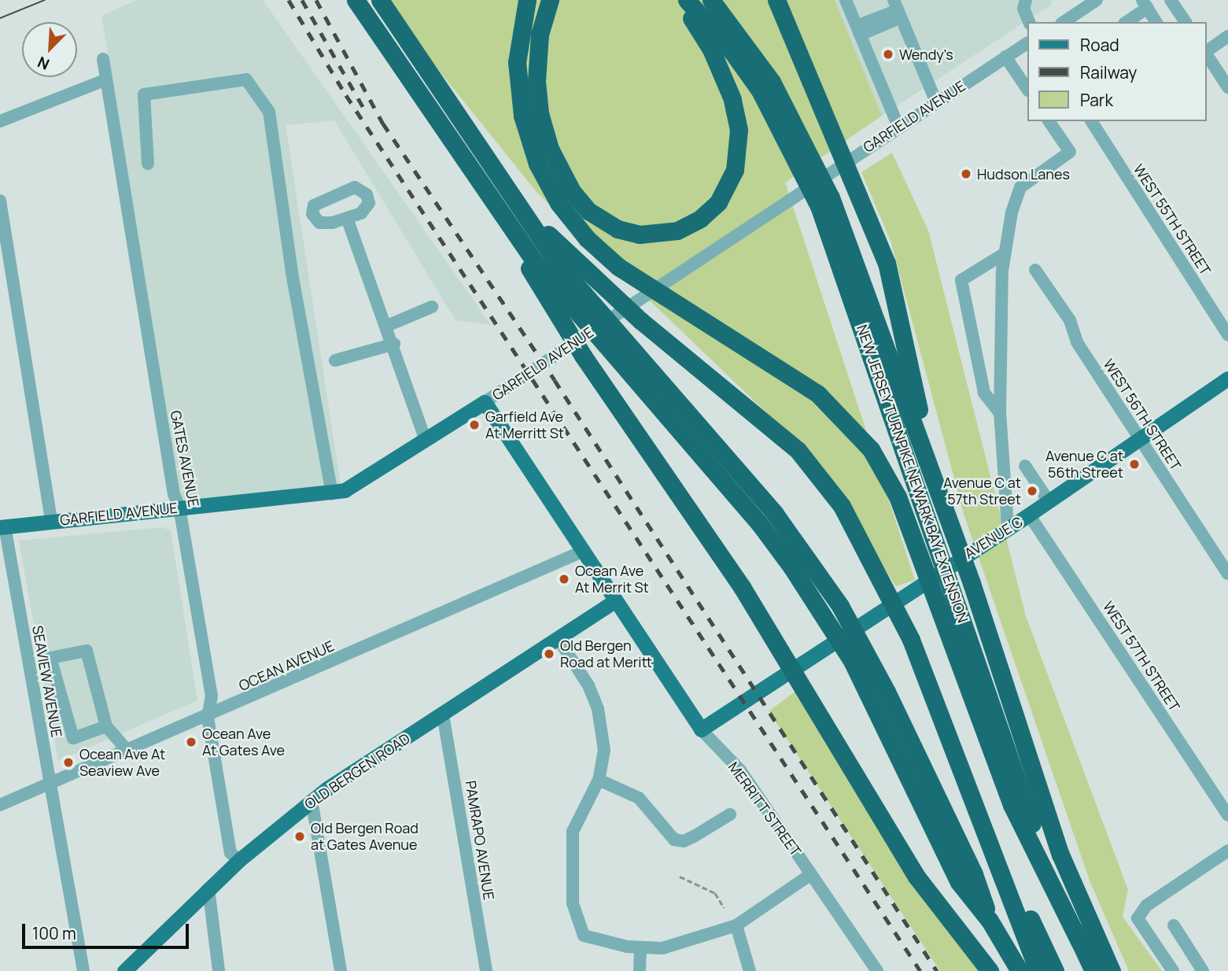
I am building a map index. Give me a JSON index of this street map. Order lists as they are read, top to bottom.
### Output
{
  "streets": {
    "highway": ["NEW JERSEY TURNPIKE NEWARK BAY EXTENSION"],
    "main road": [
      "GARFIELD AVENUE",
      "AVENUE C",
      "OLD BERGEN ROAD",
      "MERRITT STREET"
    ],
    "street": [
      "WEST 55TH STREET",
      "WEST 56TH STREET",
      "GATES AVENUE",
      "WEST 57TH STREET",
      "OCEAN AVENUE",
      "SEAVIEW AVENUE",
      "PAMRAPO AVENUE"
    ]
  },
  "crossings": [
    ["GARFIELD AVENUE", "GATES AVENUE"],
    ["GARFIELD AVENUE", "SEAVIEW AVENUE"],
    ["GARFIELD AVENUE", "MERRITT STREET"],
    ["WEST 56TH STREET", "AVENUE C"],
    ["GATES AVENUE", "OCEAN AVENUE"],
    ["GATES AVENUE", "OLD BERGEN ROAD"],
    ["AVENUE C", "WEST 57TH STREET"],
    ["AVENUE C", "MERRITT STREET"],
    ["OCEAN AVENUE", "SEAVIEW AVENUE"],
    ["OCEAN AVENUE", "MERRITT STREET"],
    ["OLD BERGEN ROAD", "MERRITT STREET"],
    ["OLD BERGEN ROAD", "PAMRAPO AVENUE"]
  ],
  "places": [
    "Wendy's",
    "Hudson Lanes",
    "Garfield Ave At Merritt St",
    "Avenue C at 56th Street",
    "Avenue C at 57th Street",
    "Ocean Ave At Merrit St",
    "Old Bergen Road at Meritt",
    "Ocean Ave At Gates Ave",
    "Ocean Ave At Seaview Ave",
    "Old Bergen Road at Gates Avenue"
  ],
  "legend": ["Road", "Railway", "Park"],
  "scale_bar": "100 m",
  "north": "bottom left"
}
